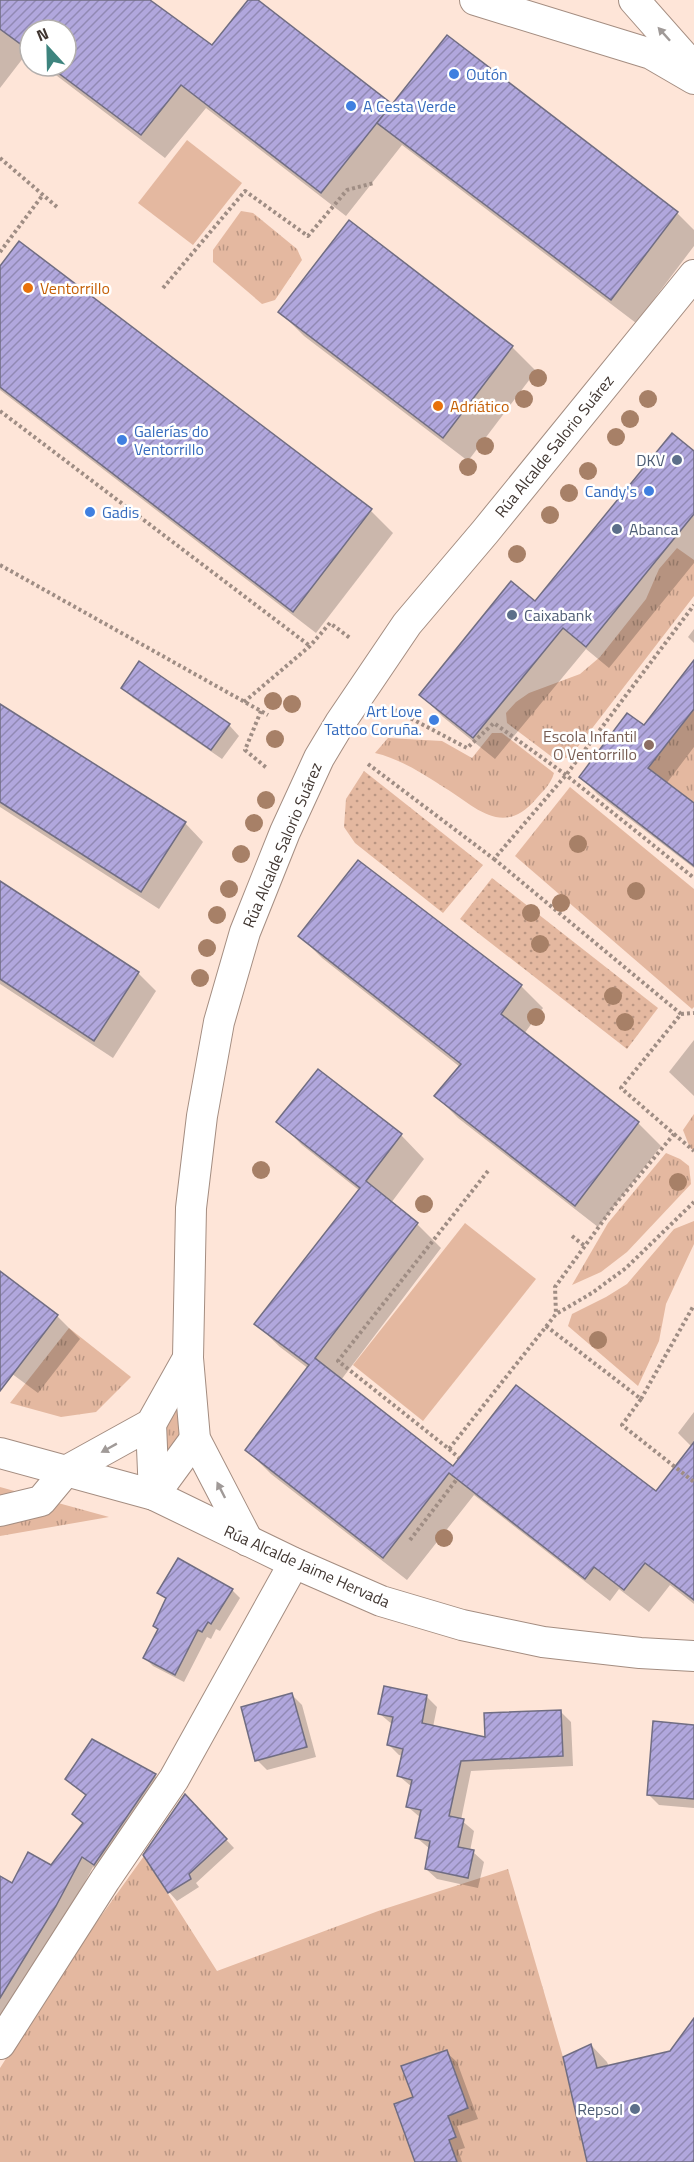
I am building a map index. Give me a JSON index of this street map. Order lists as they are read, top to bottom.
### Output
{
  "streets": {
    "street": ["Rúa Alcalde Salorio Suárez", "Rúa Alcalde Jaime Hervada"]
  },
  "crossings": [
    ["Rúa Alcalde Salorio Suárez", "Rúa Alcalde Jaime Hervada"]
  ],
  "places": [
    "Outón",
    "A Cesta Verde",
    "Ventorrillo",
    "Adriático",
    "Galerías do Ventorrillo",
    "DKV",
    "Candy's",
    "Gadis",
    "Abanca",
    "Caixabank",
    "Art Love Tattoo Coruña.",
    "Escola Infantil O Ventorrillo",
    "Repsol"
  ],
  "north": "top"
}
